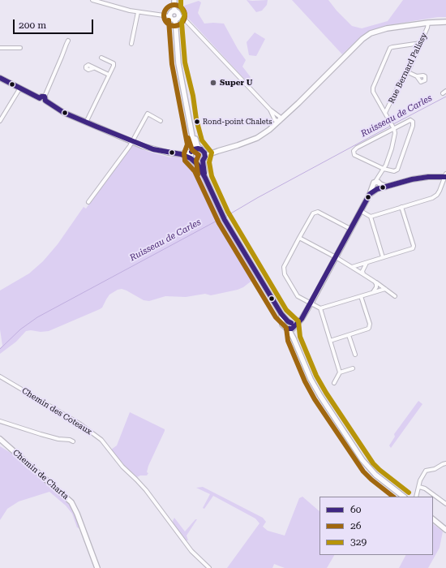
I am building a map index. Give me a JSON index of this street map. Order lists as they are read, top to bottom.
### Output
{
  "streets": {
    "street": ["Rue Bernard Palissy", "Chemin des Coteaux", "Chemin de Charta"]
  },
  "water": ["Ruisseau de Carles"],
  "places": ["Super U", "Rond-point Chalets"],
  "lines": ["transit line 329", "transit line 26", "transit line 60"],
  "legend": ["60", "26", "329"],
  "scale_bar": "200 m"
}
